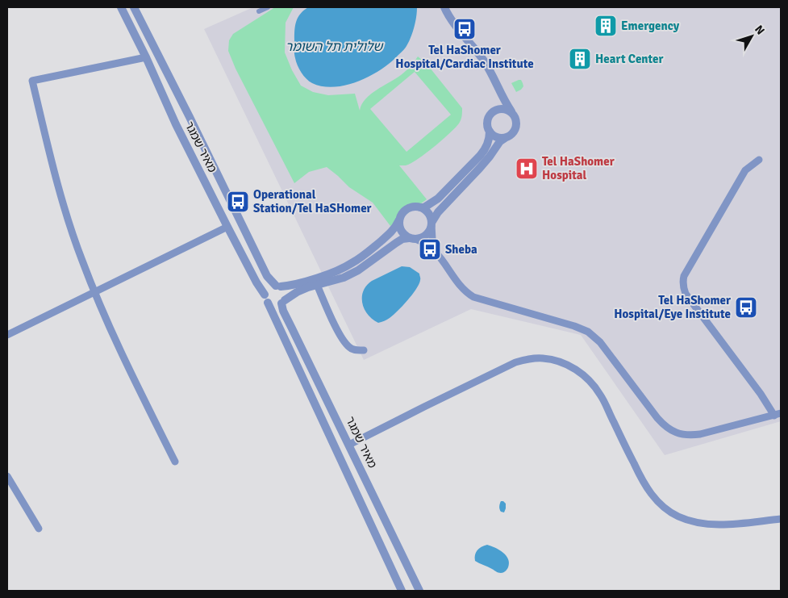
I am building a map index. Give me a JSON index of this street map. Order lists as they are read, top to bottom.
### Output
{
  "streets": {
    "street": ["מאיר שמגר"]
  },
  "water": ["שלולית תל השומר"],
  "places": {
    "building": ["Emergency", "Heart Center"],
    "bus stop": [
      "Tel HaShomer Hospital/Cardiac Institute",
      "Operational Station/Tel HaSHomer",
      "Sheba",
      "Tel HaShomer Hospital/Eye Institute"
    ],
    "hospital": ["Tel HaShomer Hospital"]
  },
  "north": "top right"
}
